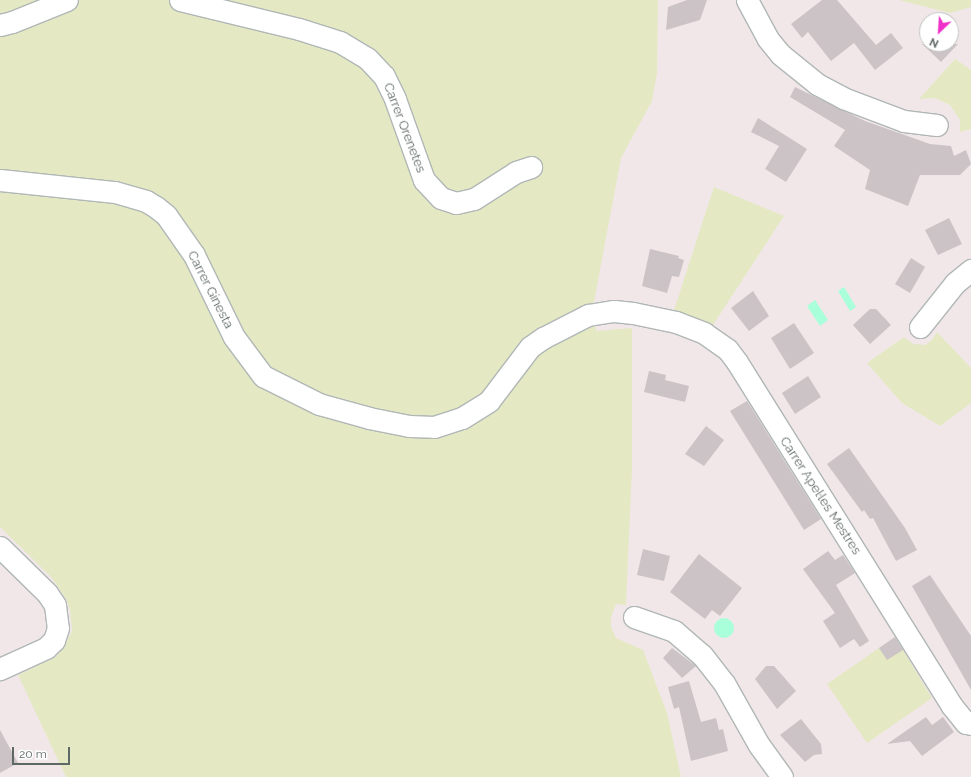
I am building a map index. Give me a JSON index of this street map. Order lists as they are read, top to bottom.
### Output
{
  "streets": {
    "street": ["Carrer Orenetes", "Carrer Ginesta", "Carrer Apel·les Mestres"]
  },
  "crossings": [
    ["Carrer Ginesta", "Carrer Apel·les Mestres"]
  ],
  "scale_bar": "20 m",
  "north": "bottom left"
}
